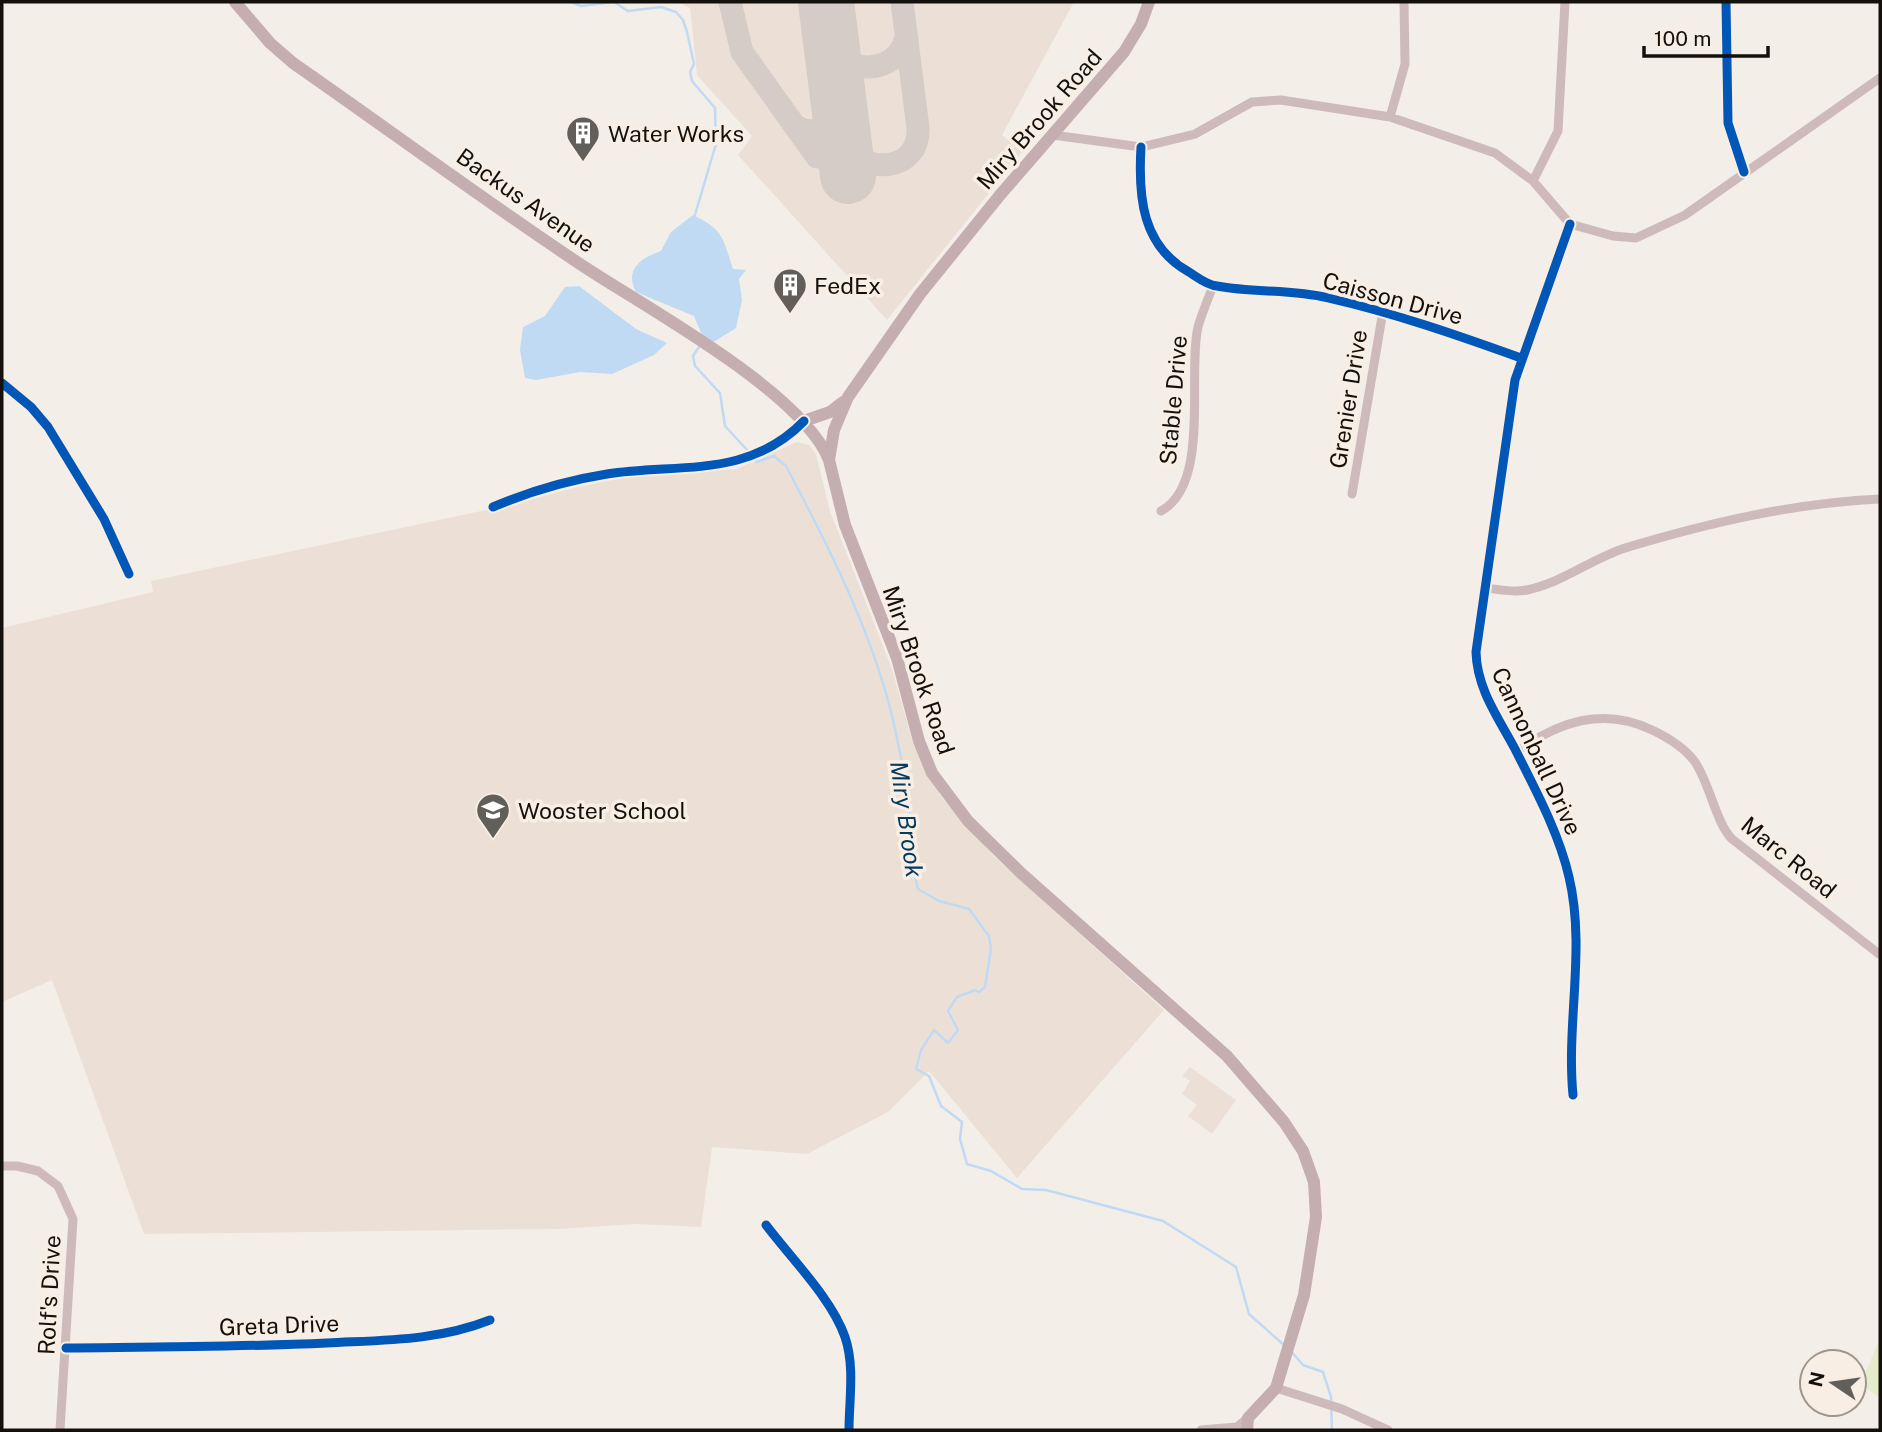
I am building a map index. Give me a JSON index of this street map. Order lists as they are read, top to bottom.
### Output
{
  "streets": {
    "main road": ["Miry Brook Road", "Backus Avenue"],
    "street": [
      "Caisson Drive",
      "Grenier Drive",
      "Stable Drive",
      "Cannonball Drive",
      "Marc Road",
      "Rolf's Drive",
      "Greta Drive"
    ]
  },
  "crossings": [
    ["Miry Brook Road", "Backus Avenue"],
    ["Caisson Drive", "Grenier Drive"],
    ["Caisson Drive", "Stable Drive"],
    ["Caisson Drive", "Cannonball Drive"],
    ["Cannonball Drive", "Marc Road"],
    ["Rolf's Drive", "Greta Drive"]
  ],
  "water": ["Miry Brook"],
  "places": {
    "building": ["Water Works", "FedEx"],
    "school or university": ["Wooster School"]
  },
  "scale_bar": "100 m",
  "north": "left"
}
